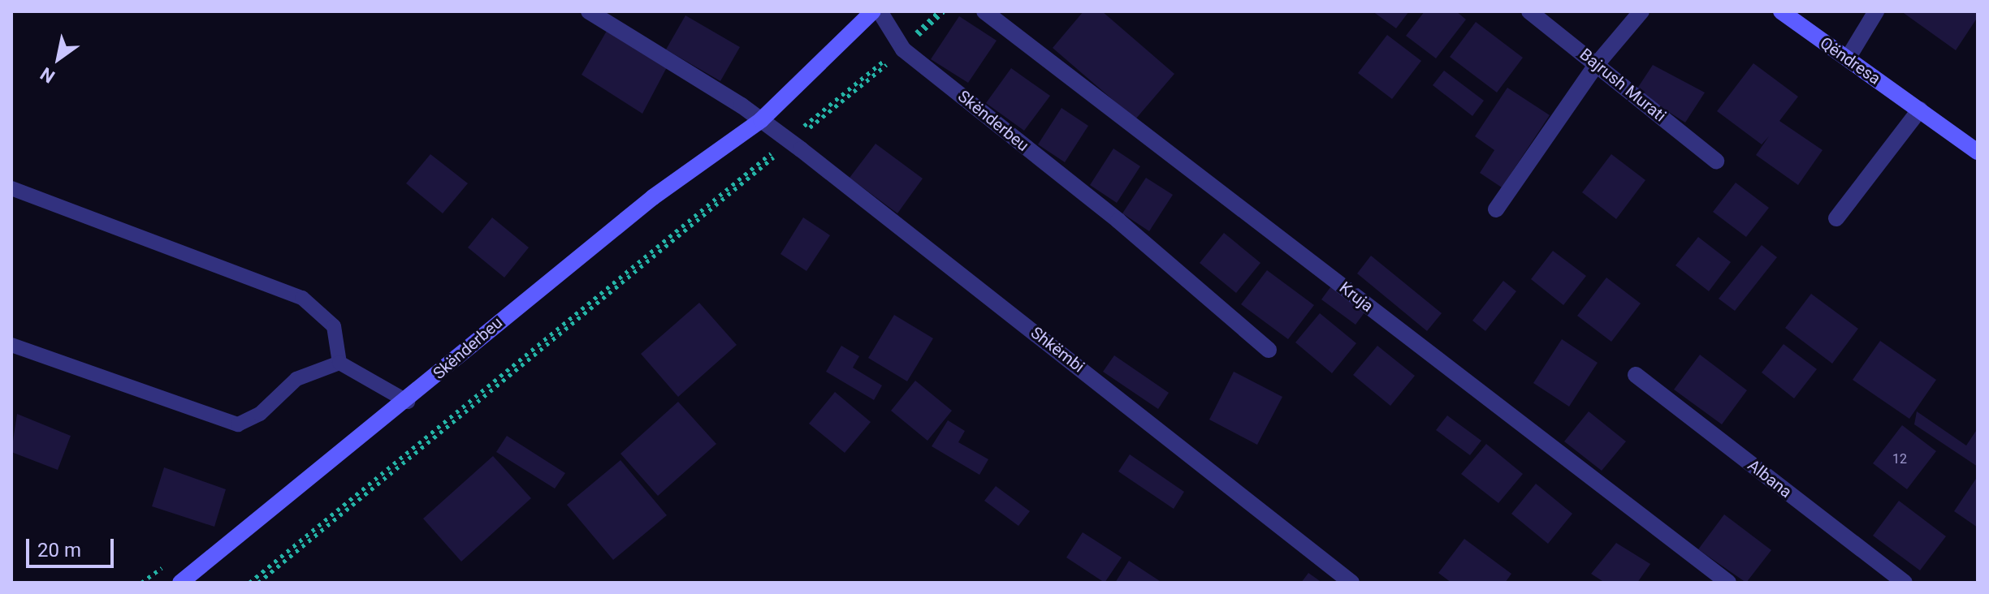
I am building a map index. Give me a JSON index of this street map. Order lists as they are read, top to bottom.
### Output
{
  "streets": {
    "main road": ["Qëndresa", "Skënderbeu"],
    "street": [
      "Bajrush Murati",
      "Kruja",
      "Shkëmbi",
      "Albana"
    ]
  },
  "crossings": [
    ["Skënderbeu", "Shkëmbi"]
  ],
  "house_numbers": ["12"],
  "scale_bar": "20 m",
  "north": "bottom left"
}
